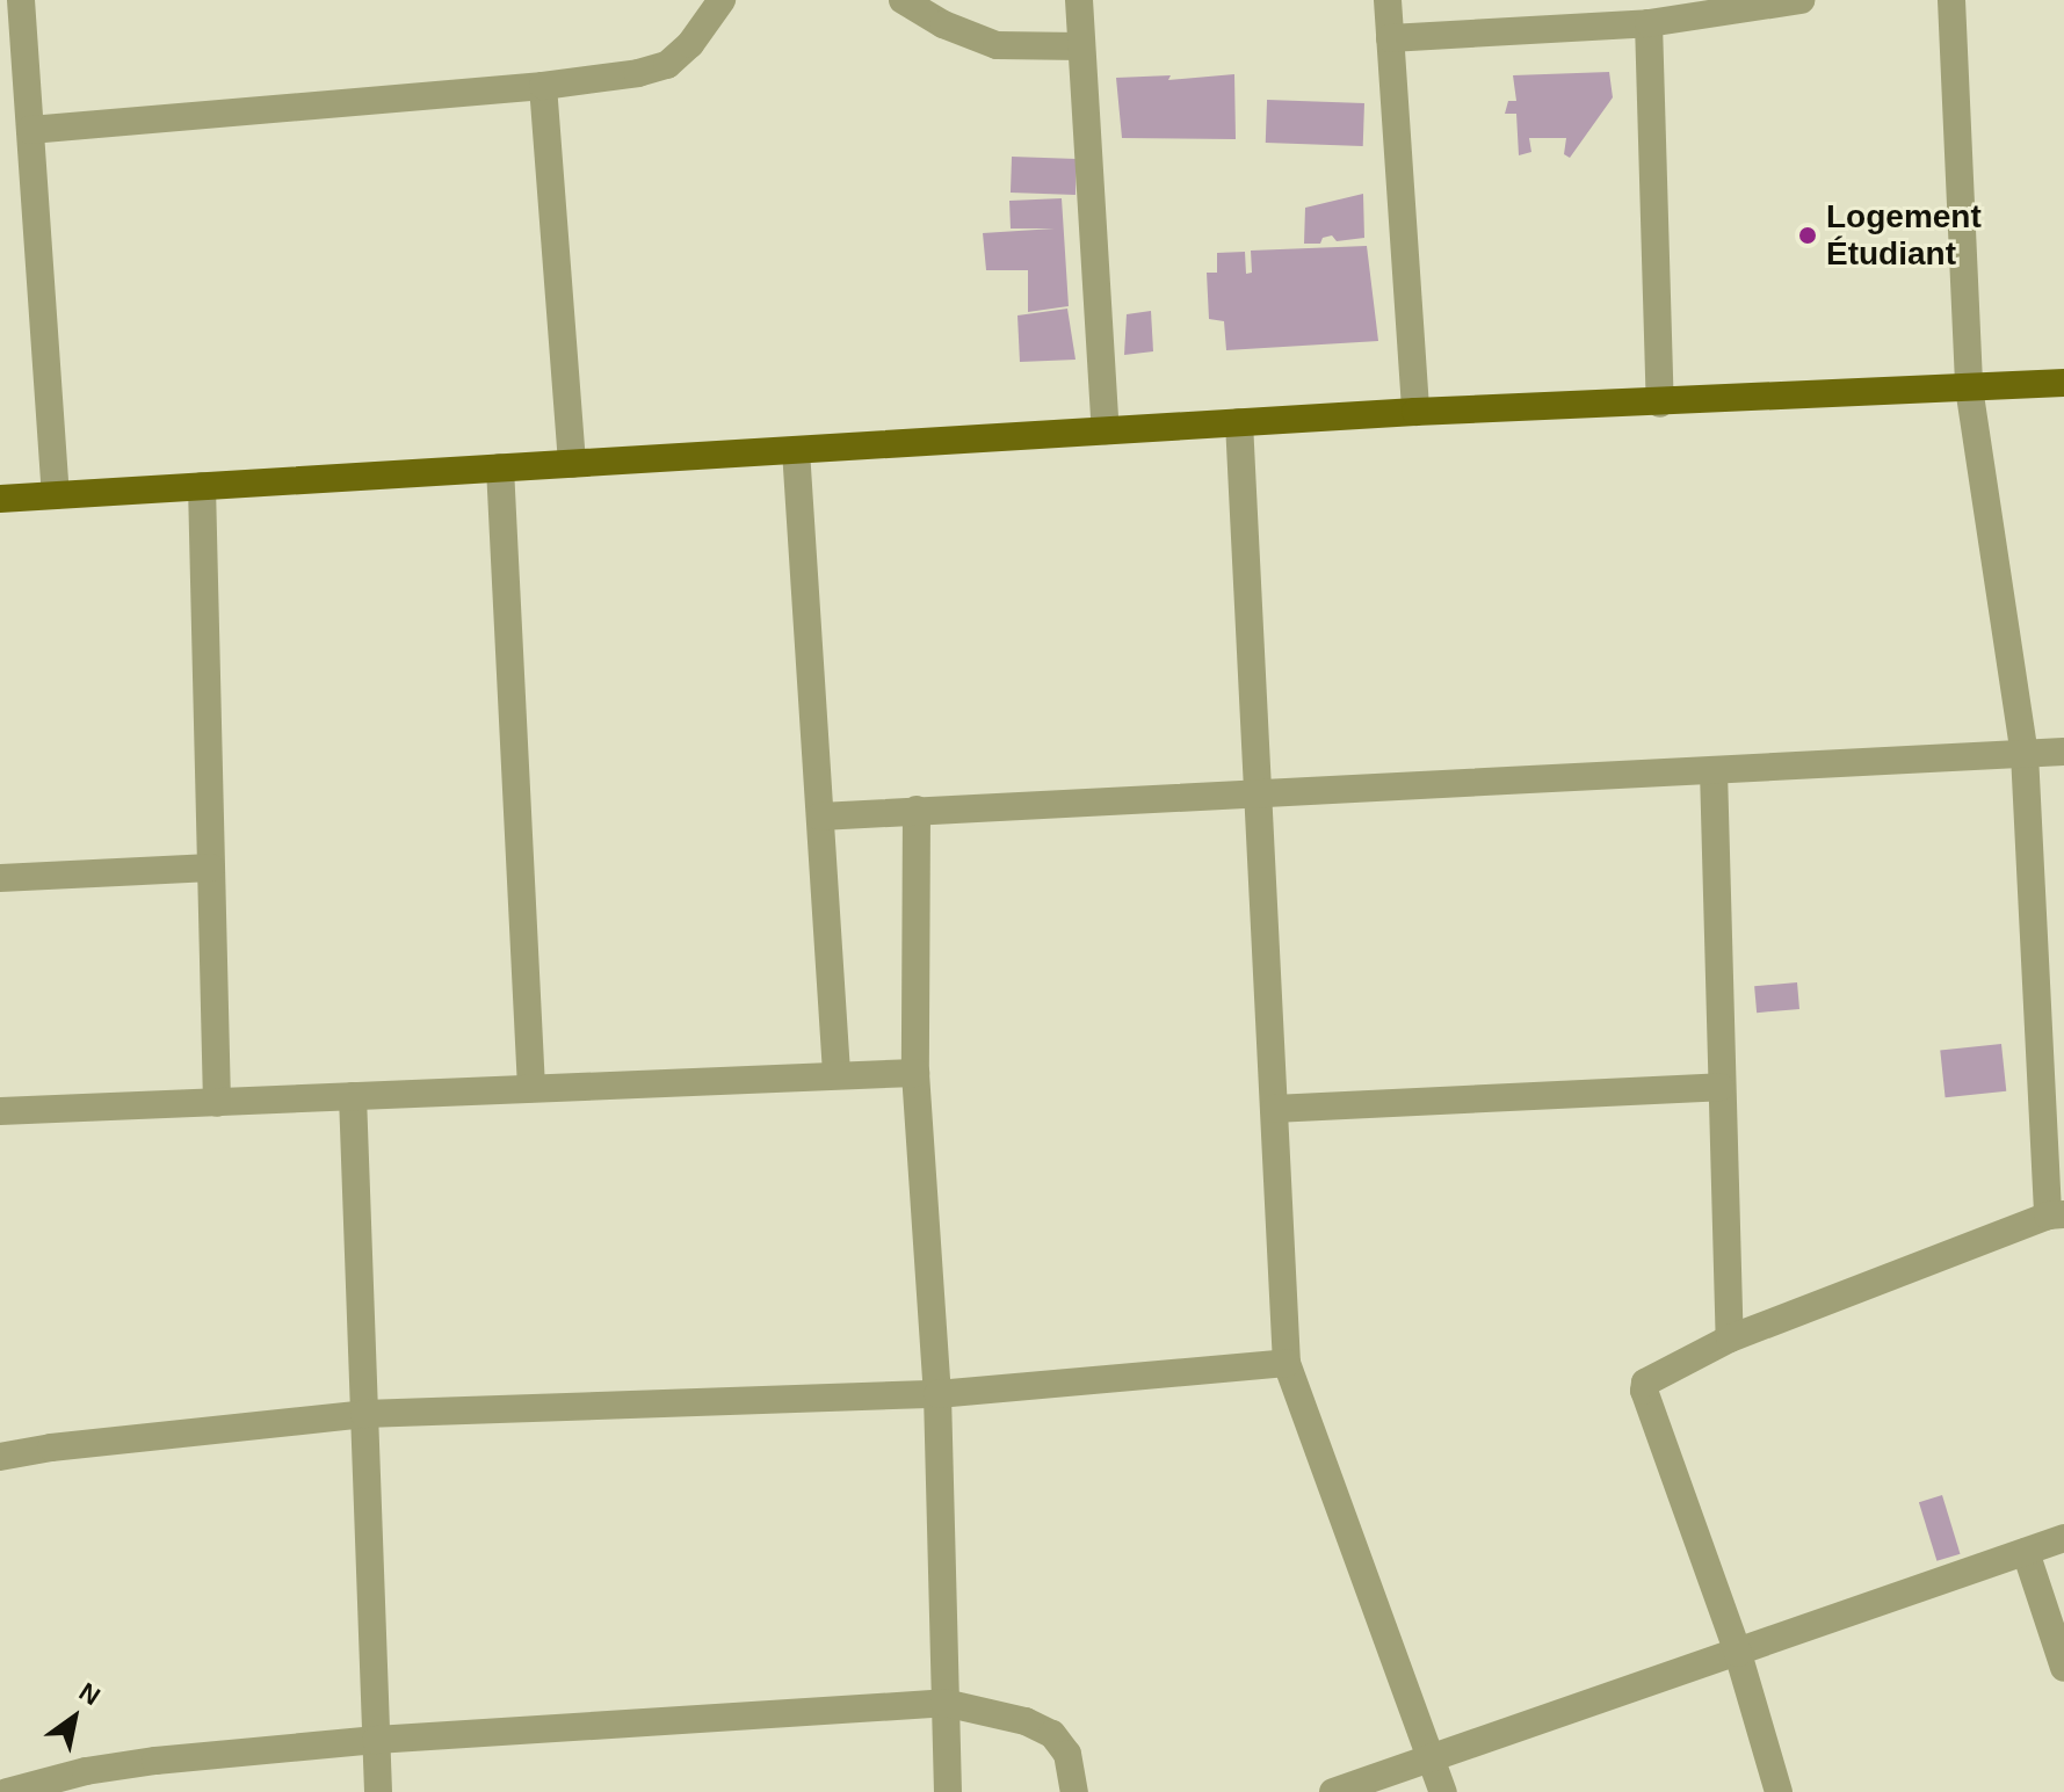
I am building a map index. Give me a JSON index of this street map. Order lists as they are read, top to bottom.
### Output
{
  "places": ["Logement Étudiant"],
  "north": "top right"
}
